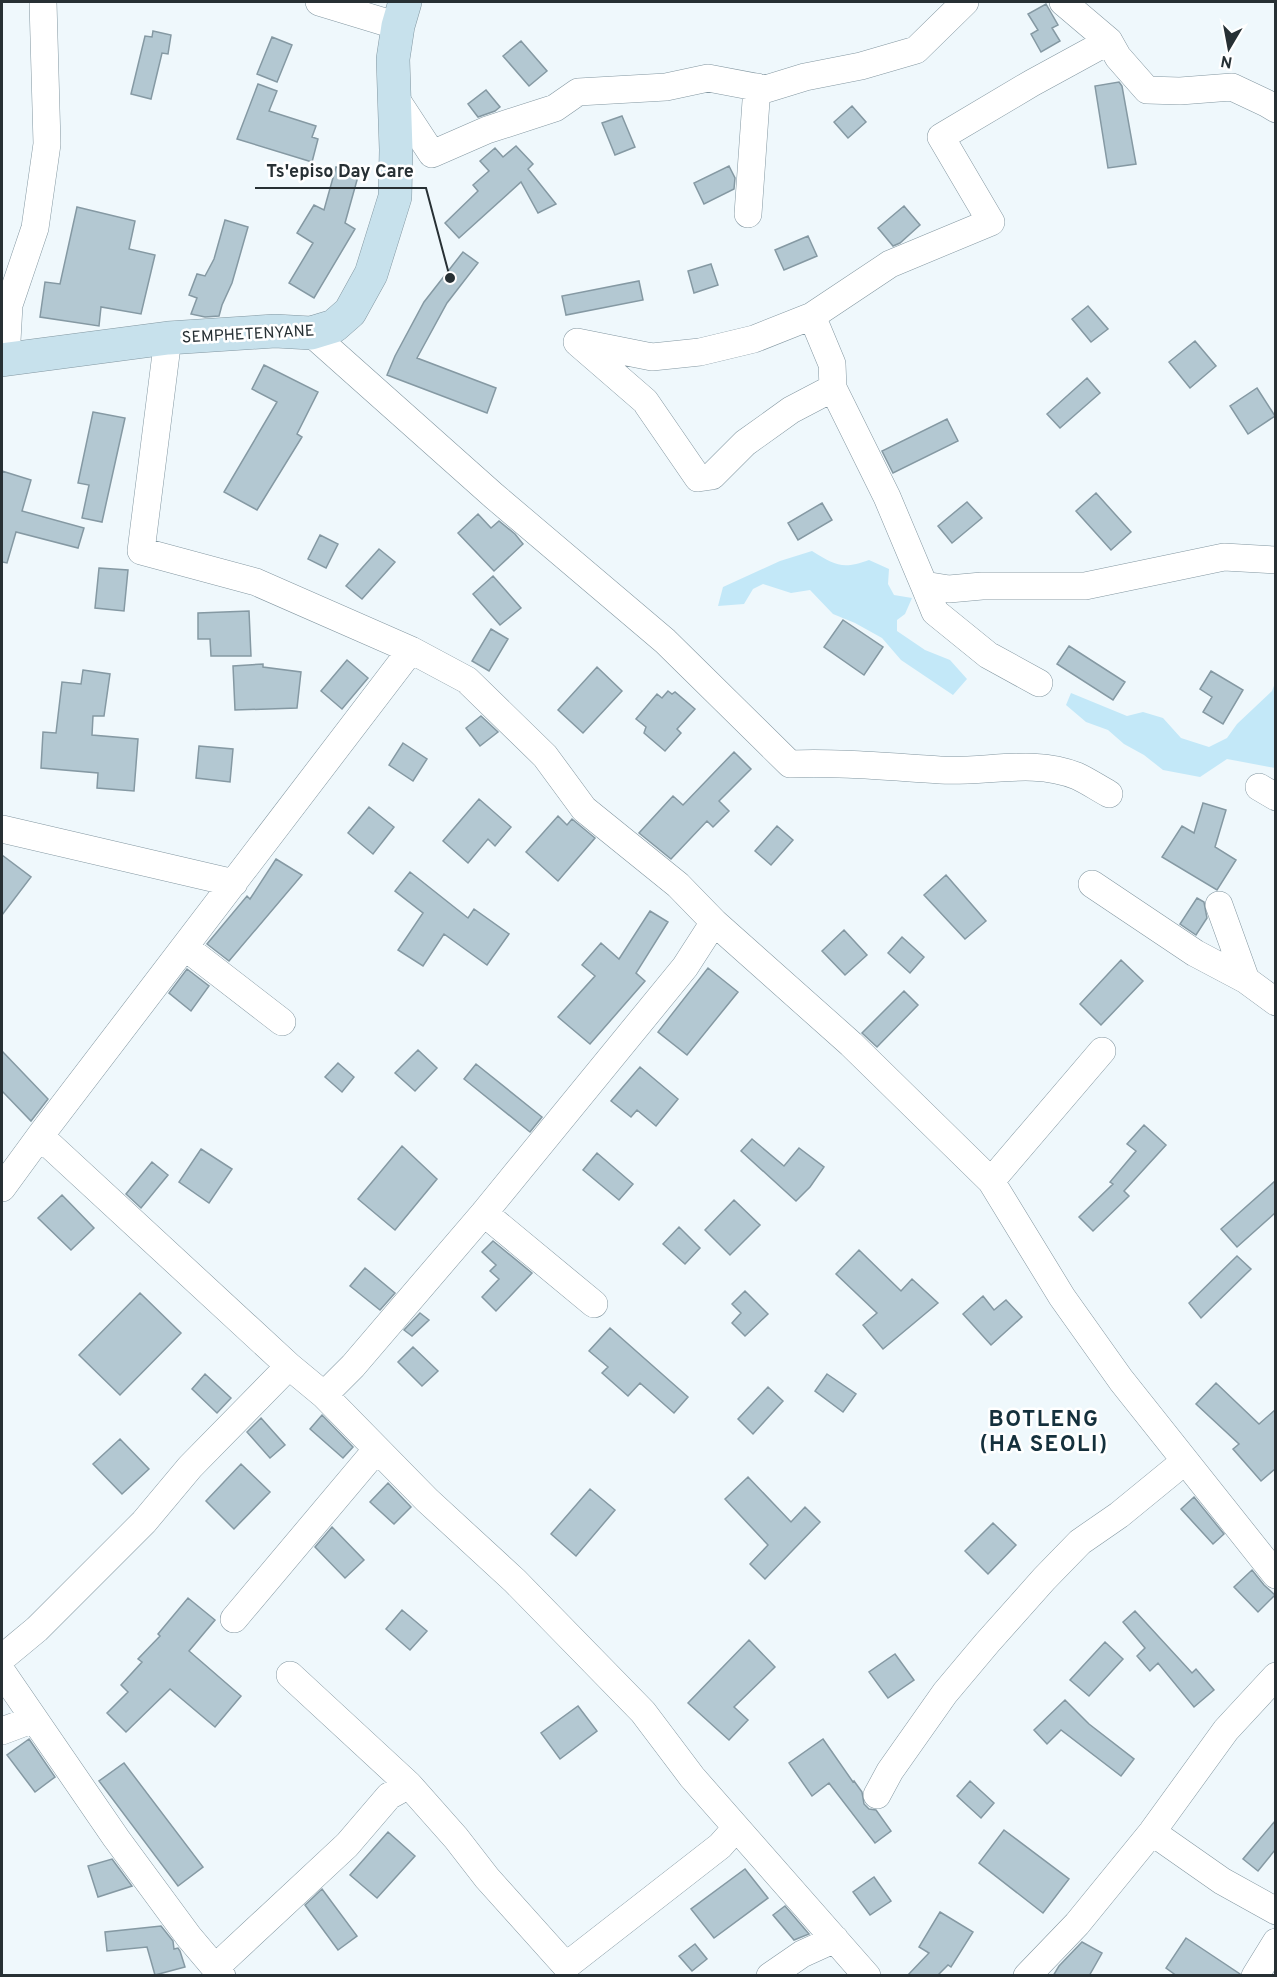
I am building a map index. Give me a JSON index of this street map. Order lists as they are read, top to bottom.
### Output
{
  "streets": {
    "main road": ["SEMPHETENYANE"]
  },
  "districts": ["BOTLENG (HA SEOLI)"],
  "places": ["Ts'episo Day Care"],
  "north": "bottom"
}
